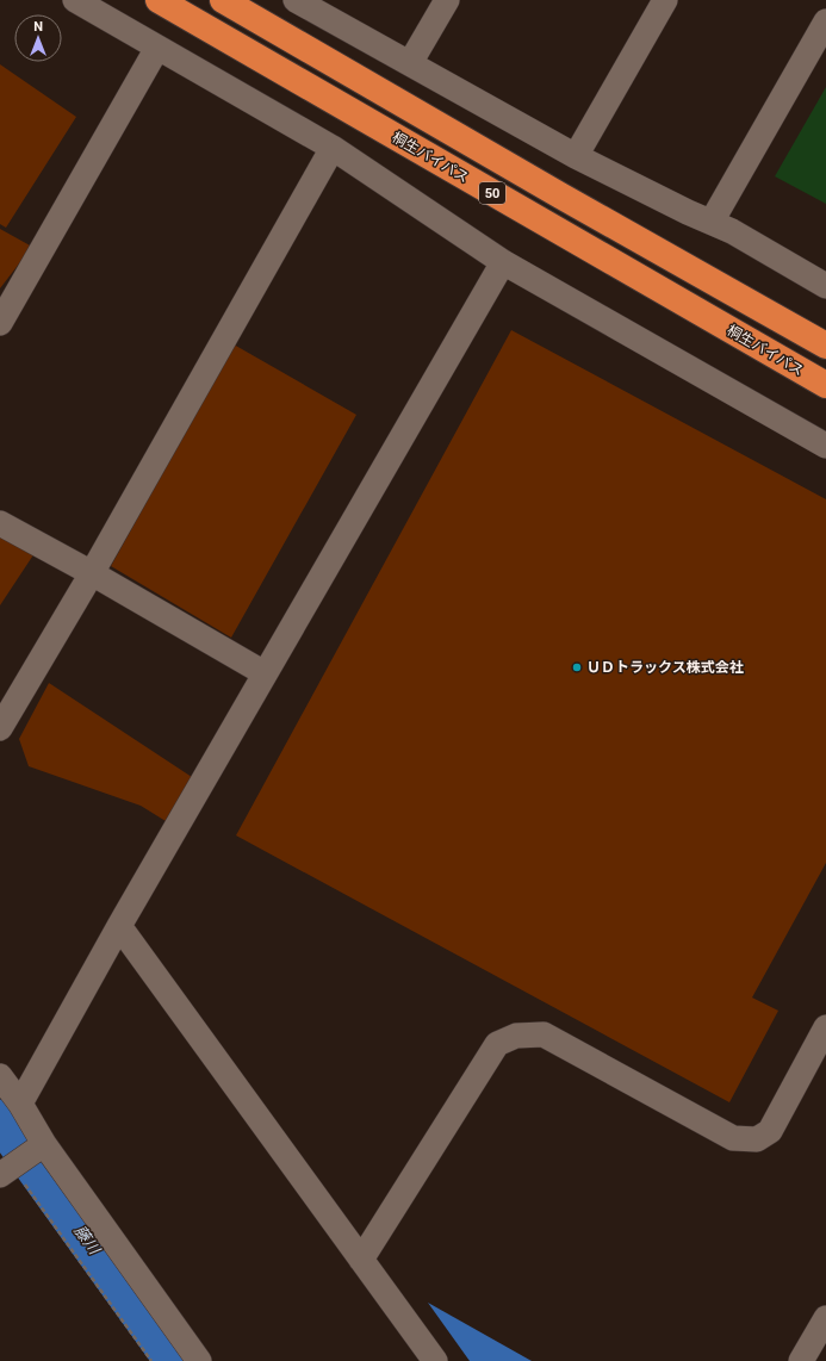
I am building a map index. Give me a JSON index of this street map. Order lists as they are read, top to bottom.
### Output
{
  "streets": {
    "highway": ["桐生バイパス", "50"]
  },
  "water": ["藤川"],
  "places": ["ＵＤトラックス株式会社"],
  "north": "top"
}
